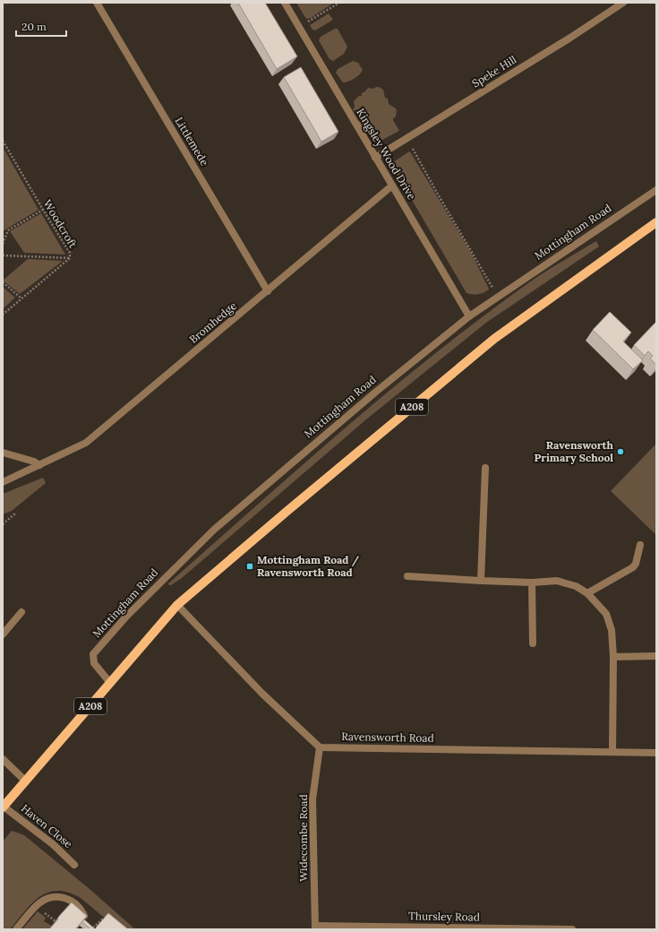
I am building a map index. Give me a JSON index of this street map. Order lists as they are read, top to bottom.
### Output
{
  "streets": {
    "main road": ["A208"],
    "street": [
      "Speke Hill",
      "Littlemede",
      "Kingsley Wood Drive",
      "Mottingham Road",
      "Bromhedge",
      "Ravensworth Road",
      "Haven Close",
      "Widecombe Road",
      "Thursley Road"
    ],
    "path": ["Woodcroft"]
  },
  "crossings": [
    ["Speke Hill", "Kingsley Wood Drive"],
    ["Littlemede", "Bromhedge"],
    ["Kingsley Wood Drive", "Mottingham Road"],
    ["Kingsley Wood Drive", "Bromhedge"],
    ["Mottingham Road", "A208"],
    ["A208", "Haven Close"],
    ["Ravensworth Road", "Widecombe Road"],
    ["Widecombe Road", "Thursley Road"]
  ],
  "places": {
    "other": ["Ravensworth Primary School"],
    "transit": ["Mottingham Road / Ravensworth Road"]
  },
  "scale_bar": "20 m"
}
